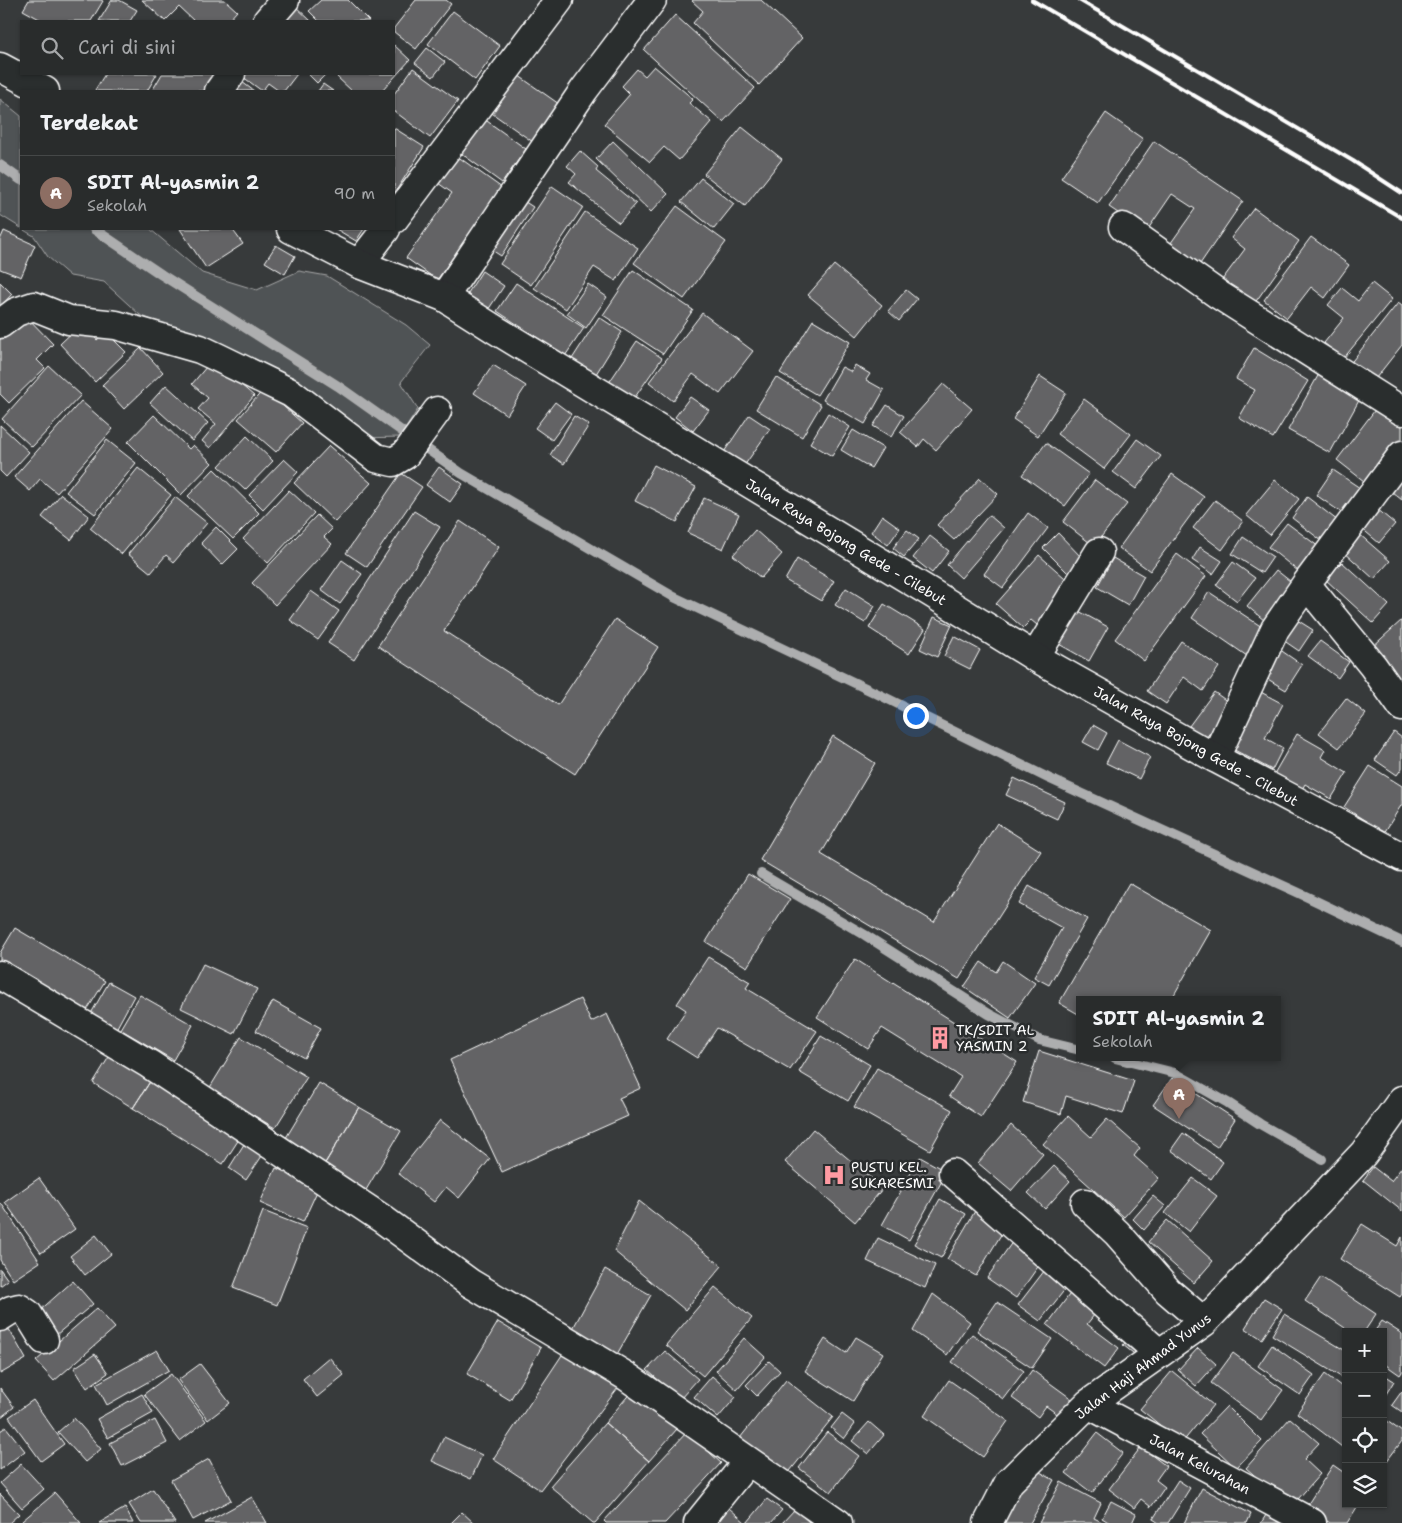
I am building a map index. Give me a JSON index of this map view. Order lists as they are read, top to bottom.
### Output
{
  "streets": {
    "street": ["Jalan Raya Bojong Gede - Cilebut", "Jalan Haji Ahmad Yunus", "Jalan Kelurahan"]
  },
  "crossings": [
    ["Jalan Haji Ahmad Yunus", "Jalan Kelurahan"]
  ],
  "places": {
    "building": ["TK/SDIT AL YASMIN 2"],
    "hospital": ["PUSTU KEL. SUKARESMI"]
  },
  "page": {
    "search": "Cari di sini",
    "heading": "Terdekat",
    "list": [
      {
        "mark": "A",
        "name": "SDIT Al-yasmin 2",
        "note": "Sekolah",
        "value": "90 m"
      }
    ],
    "popup": ["SDIT Al-yasmin 2", "Sekolah"],
    "pins": "A",
    "map_buttons": ["+", "−"]
  }
}
